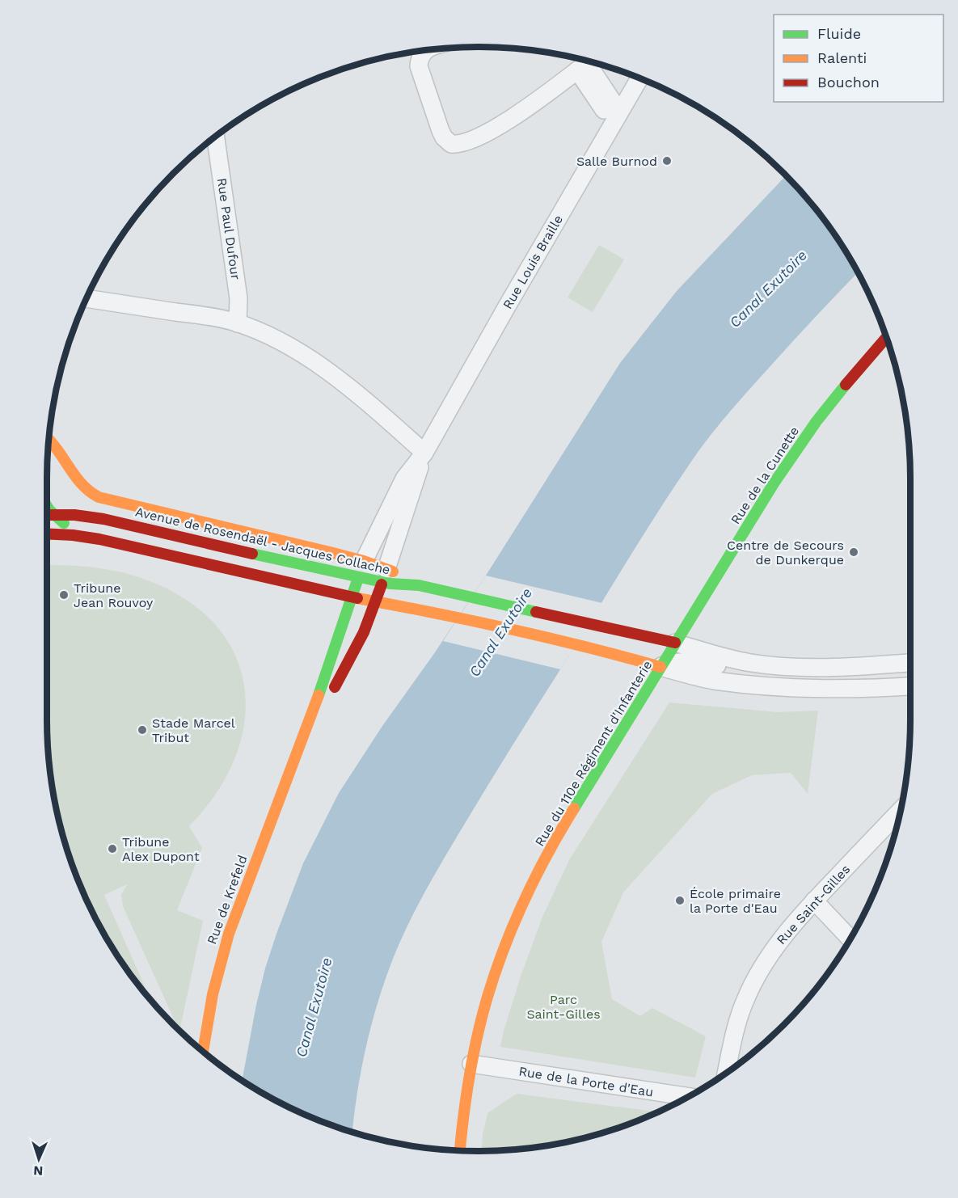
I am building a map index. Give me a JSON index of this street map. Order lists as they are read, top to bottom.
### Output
{
  "streets": {
    "main road": [
      "Rue de la Cunette",
      "Avenue de Rosendaël - Jacques Collache",
      "Rue du 110e Régiment d'Infanterie",
      "Rue de Krefeld"
    ],
    "street": [
      "Rue Paul Dufour",
      "Rue Louis Braille",
      "Rue Saint-Gilles",
      "Rue de la Porte d'Eau"
    ]
  },
  "crossings": [
    ["Rue Louis Braille", "Avenue de Rosendaël - Jacques Collache"],
    ["Rue Louis Braille", "Rue de Krefeld"],
    ["Rue de la Cunette", "Avenue de Rosendaël - Jacques Collache"],
    ["Rue de la Cunette", "Rue du 110e Régiment d'Infanterie"],
    ["Avenue de Rosendaël - Jacques Collache", "Rue du 110e Régiment d'Infanterie"],
    ["Avenue de Rosendaël - Jacques Collache", "Rue de Krefeld"],
    ["Rue du 110e Régiment d'Infanterie", "Rue de la Porte d'Eau"]
  ],
  "water": ["Canal Exutoire"],
  "parks": ["Parc Saint-Gilles"],
  "places": [
    "Salle Burnod",
    "Centre de Secours de Dunkerque",
    "Tribune Jean Rouvoy",
    "Stade Marcel Tribut",
    "Tribune Alex Dupont",
    "École primaire la Porte d'Eau"
  ],
  "legend": ["Fluide", "Ralenti", "Bouchon"],
  "north": "bottom"
}
